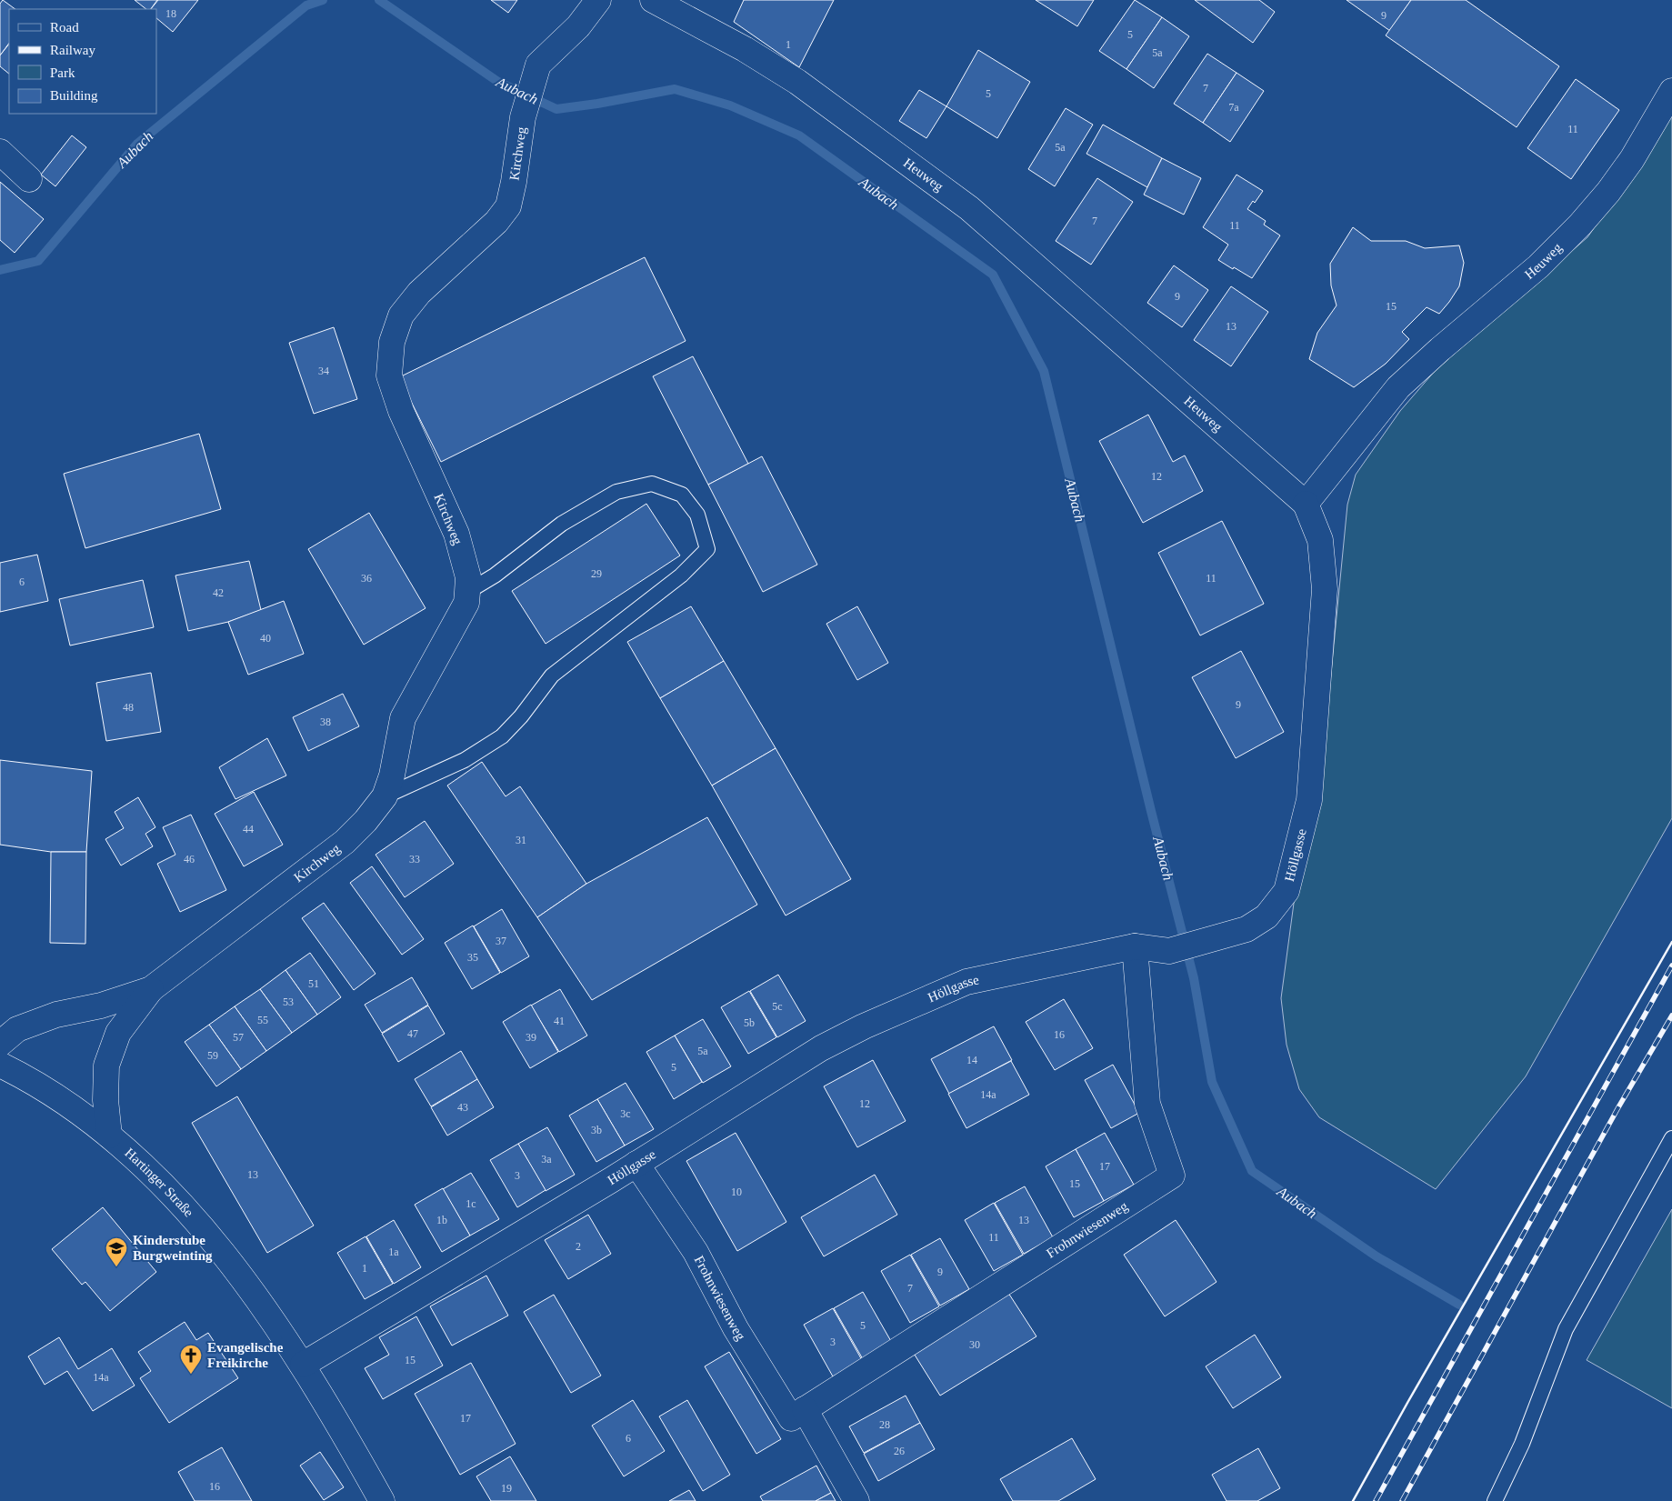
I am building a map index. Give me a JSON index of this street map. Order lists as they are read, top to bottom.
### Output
{
  "streets": {
    "street": [
      "Kirchweg",
      "Heuweg",
      "Höllgasse",
      "Hartinger Straße",
      "Frohnwiesenweg"
    ]
  },
  "crossings": [
    ["Kirchweg", "Hartinger Straße"],
    ["Heuweg", "Höllgasse"],
    ["Höllgasse", "Hartinger Straße"],
    ["Höllgasse", "Frohnwiesenweg"]
  ],
  "water": ["Aubach"],
  "places": {
    "school or university": ["Kinderstube Burgweinting"],
    "church": ["Evangelische Freikirche"]
  },
  "house_numbers": [
    "18",
    "9",
    "5",
    "1",
    "5a",
    "7",
    "5",
    "7a",
    "11",
    "5a",
    "7",
    "11",
    "9",
    "15",
    "13",
    "34",
    "12",
    "29",
    "36",
    "11",
    "6",
    "42",
    "40",
    "9",
    "48",
    "38",
    "44",
    "31",
    "46",
    "33",
    "37",
    "35",
    "51",
    "53",
    "5c",
    "55",
    "41",
    "5b",
    "47",
    "16",
    "57",
    "39",
    "5a",
    "59",
    "14",
    "5",
    "14a",
    "12",
    "43",
    "3c",
    "3b",
    "3a",
    "17",
    "13",
    "3",
    "15",
    "10",
    "1c",
    "1b",
    "13",
    "11",
    "2",
    "1a",
    "1",
    "9",
    "7",
    "5",
    "3",
    "30",
    "15",
    "14a",
    "17",
    "28",
    "6",
    "26",
    "16",
    "19"
  ],
  "legend": [
    "Road",
    "Railway",
    "Park",
    "Building"
  ]
}
